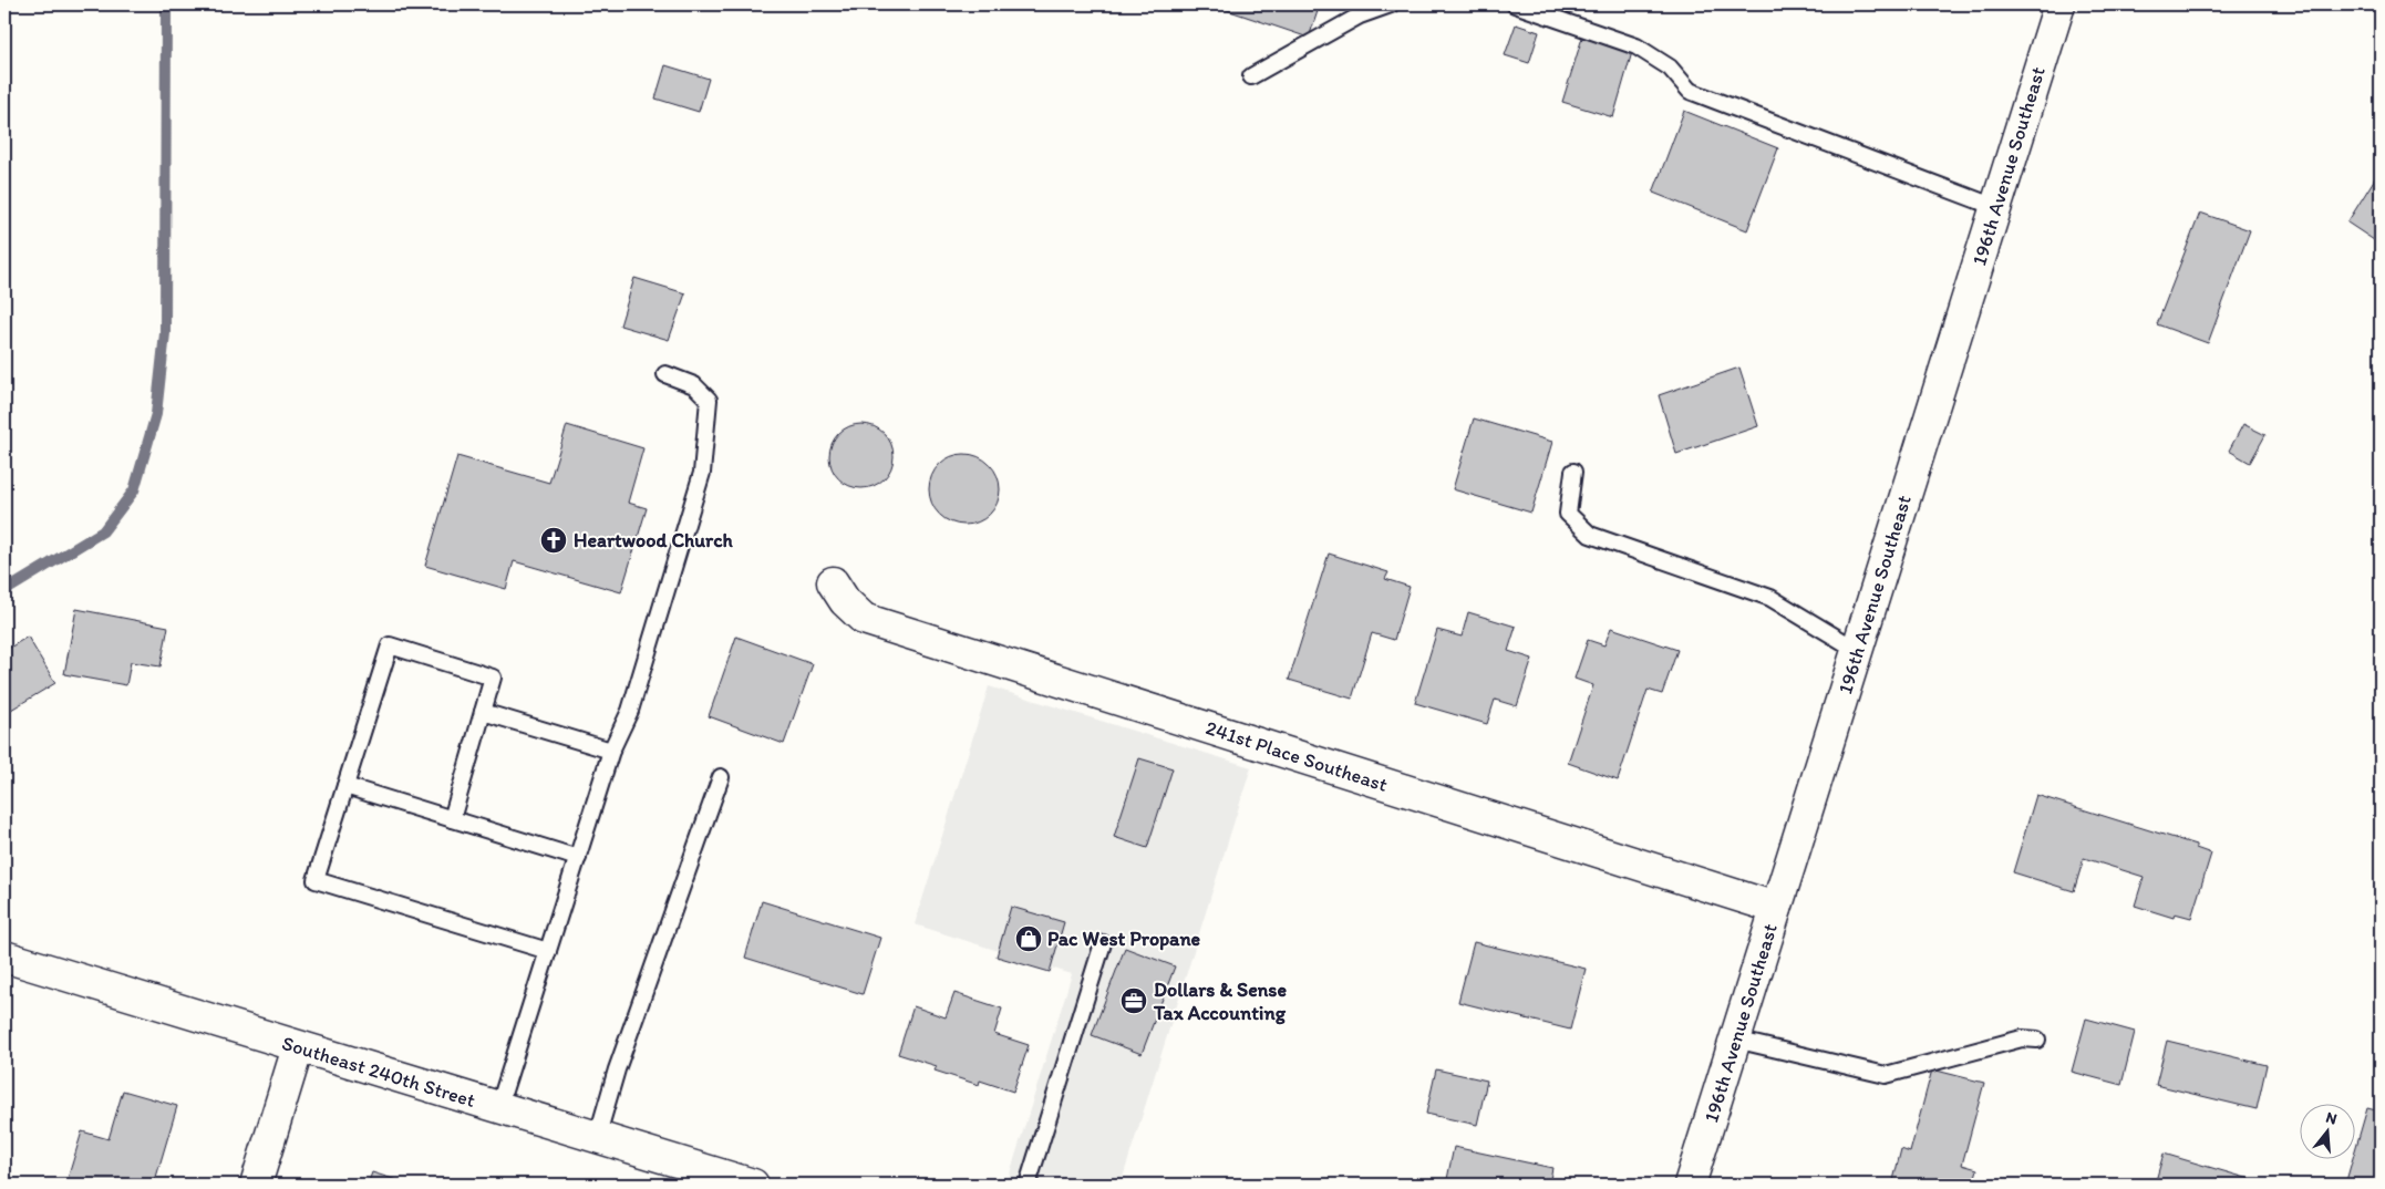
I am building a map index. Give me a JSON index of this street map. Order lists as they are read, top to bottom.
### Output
{
  "streets": {
    "street": ["196th Avenue Southeast", "241st Place Southeast", "Southeast 240th Street"]
  },
  "crossings": [
    ["196th Avenue Southeast", "241st Place Southeast"]
  ],
  "places": {
    "church": ["Heartwood Church"],
    "shop": ["Pac West Propane"],
    "office": ["Dollars & Sense Tax Accounting"]
  },
  "north": "top"
}
